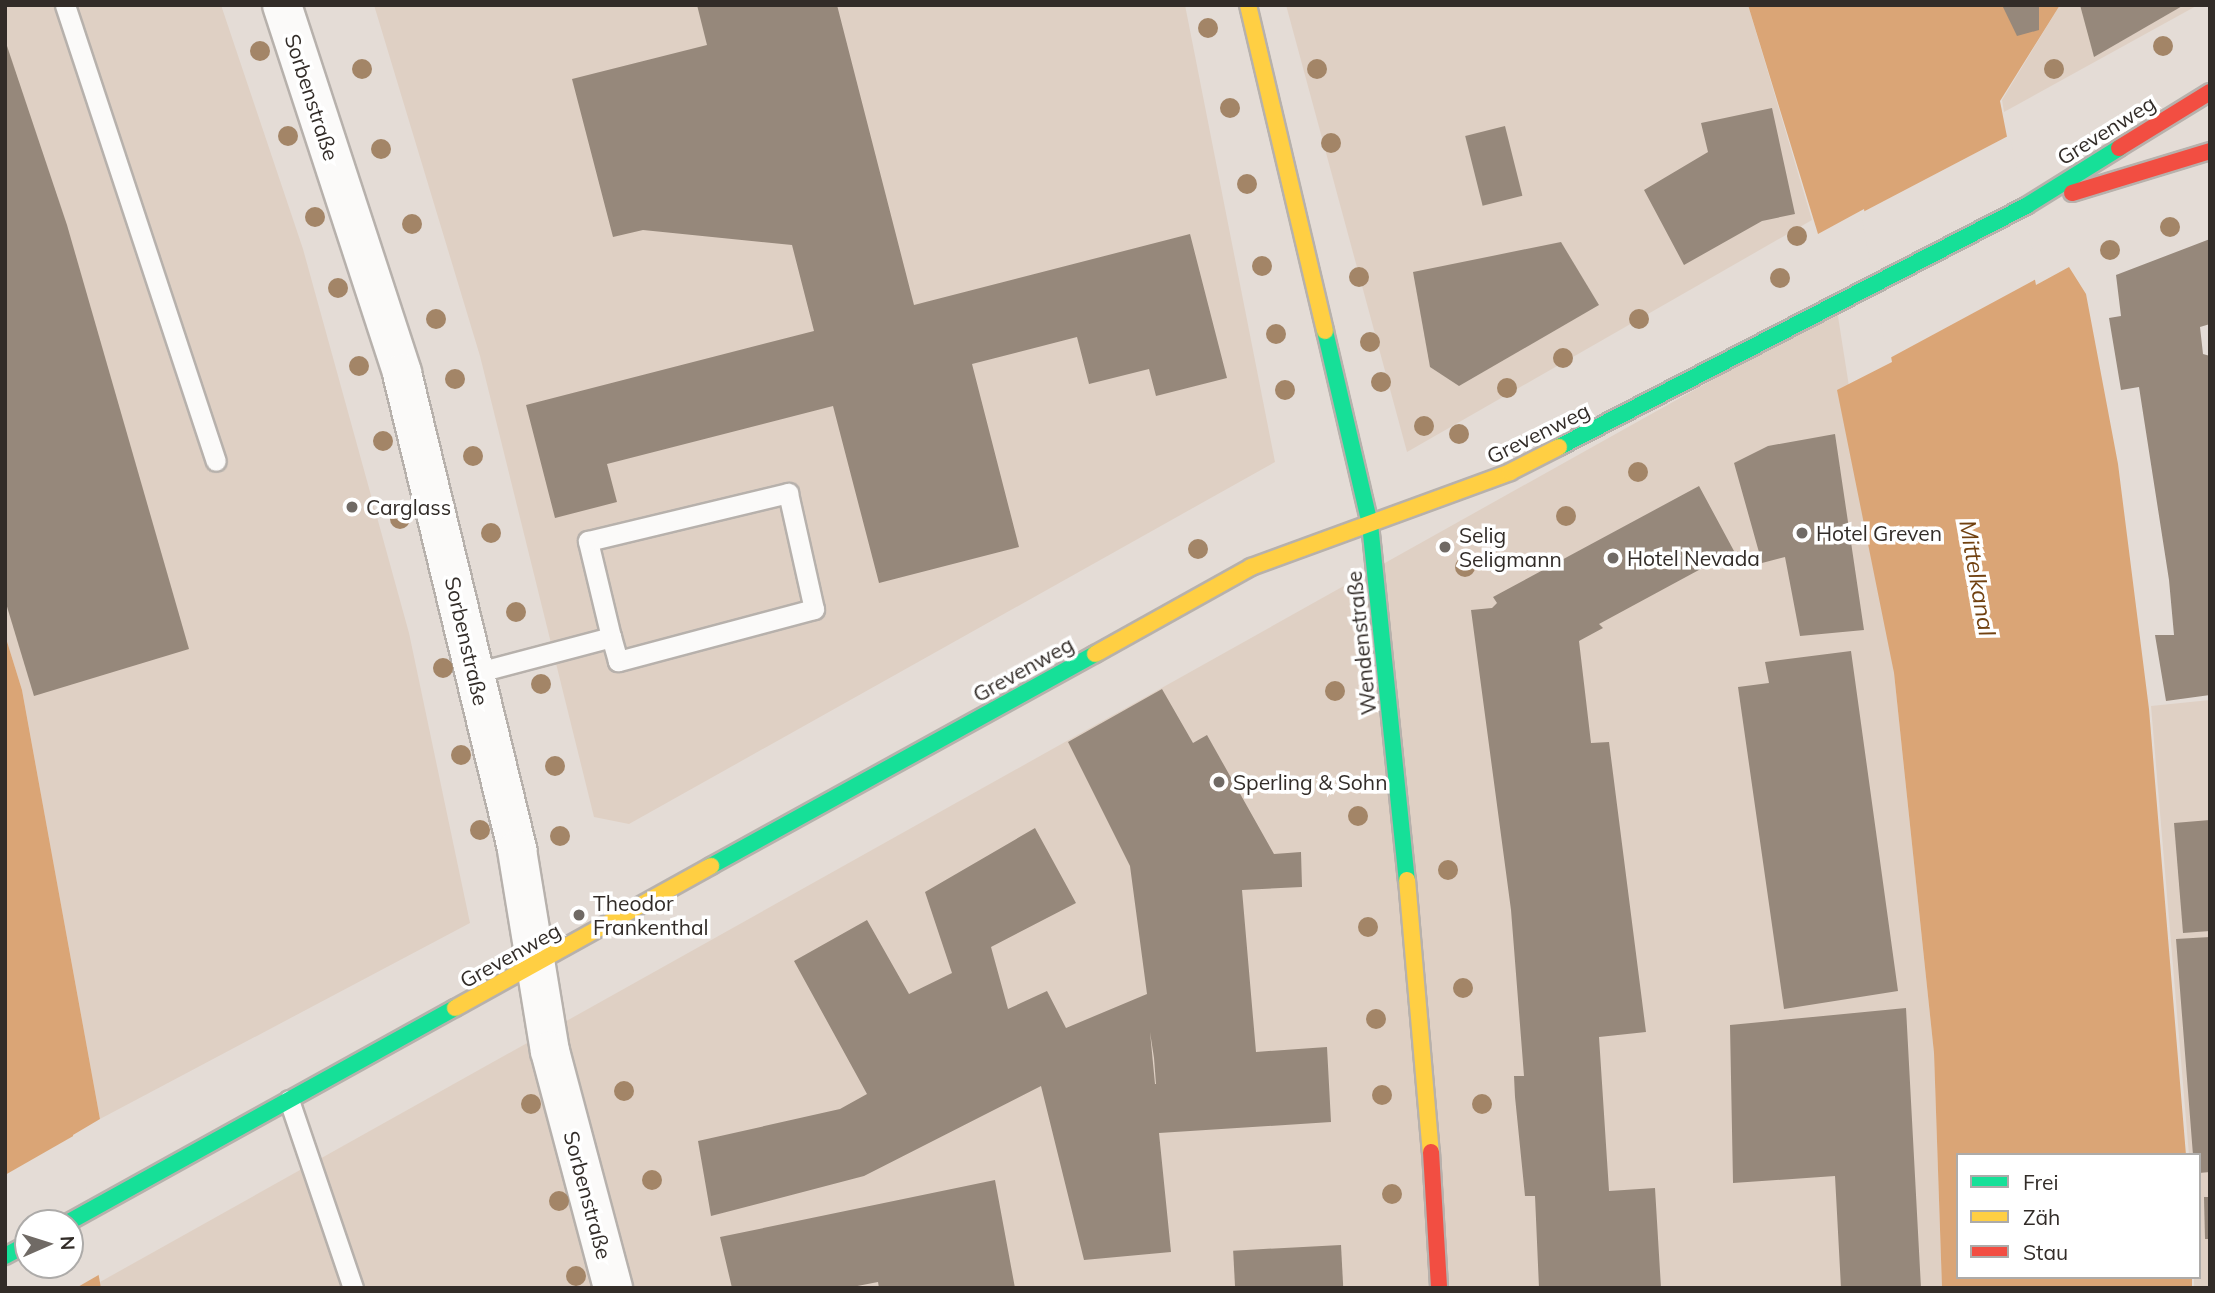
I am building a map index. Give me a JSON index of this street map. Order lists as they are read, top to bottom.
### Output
{
  "streets": {
    "main road": ["Grevenweg", "Wendenstraße"],
    "street": ["Sorbenstraße"]
  },
  "crossings": [
    ["Sorbenstraße", "Grevenweg"],
    ["Grevenweg", "Wendenstraße"]
  ],
  "water": ["Mittelkanal"],
  "places": [
    "Carglass",
    "Hotel Greven",
    "Selig Seligmann",
    "Hotel Nevada",
    "Sperling & Sohn",
    "Theodor Frankenthal"
  ],
  "legend": ["Frei", "Zäh", "Stau"],
  "north": "right"
}
